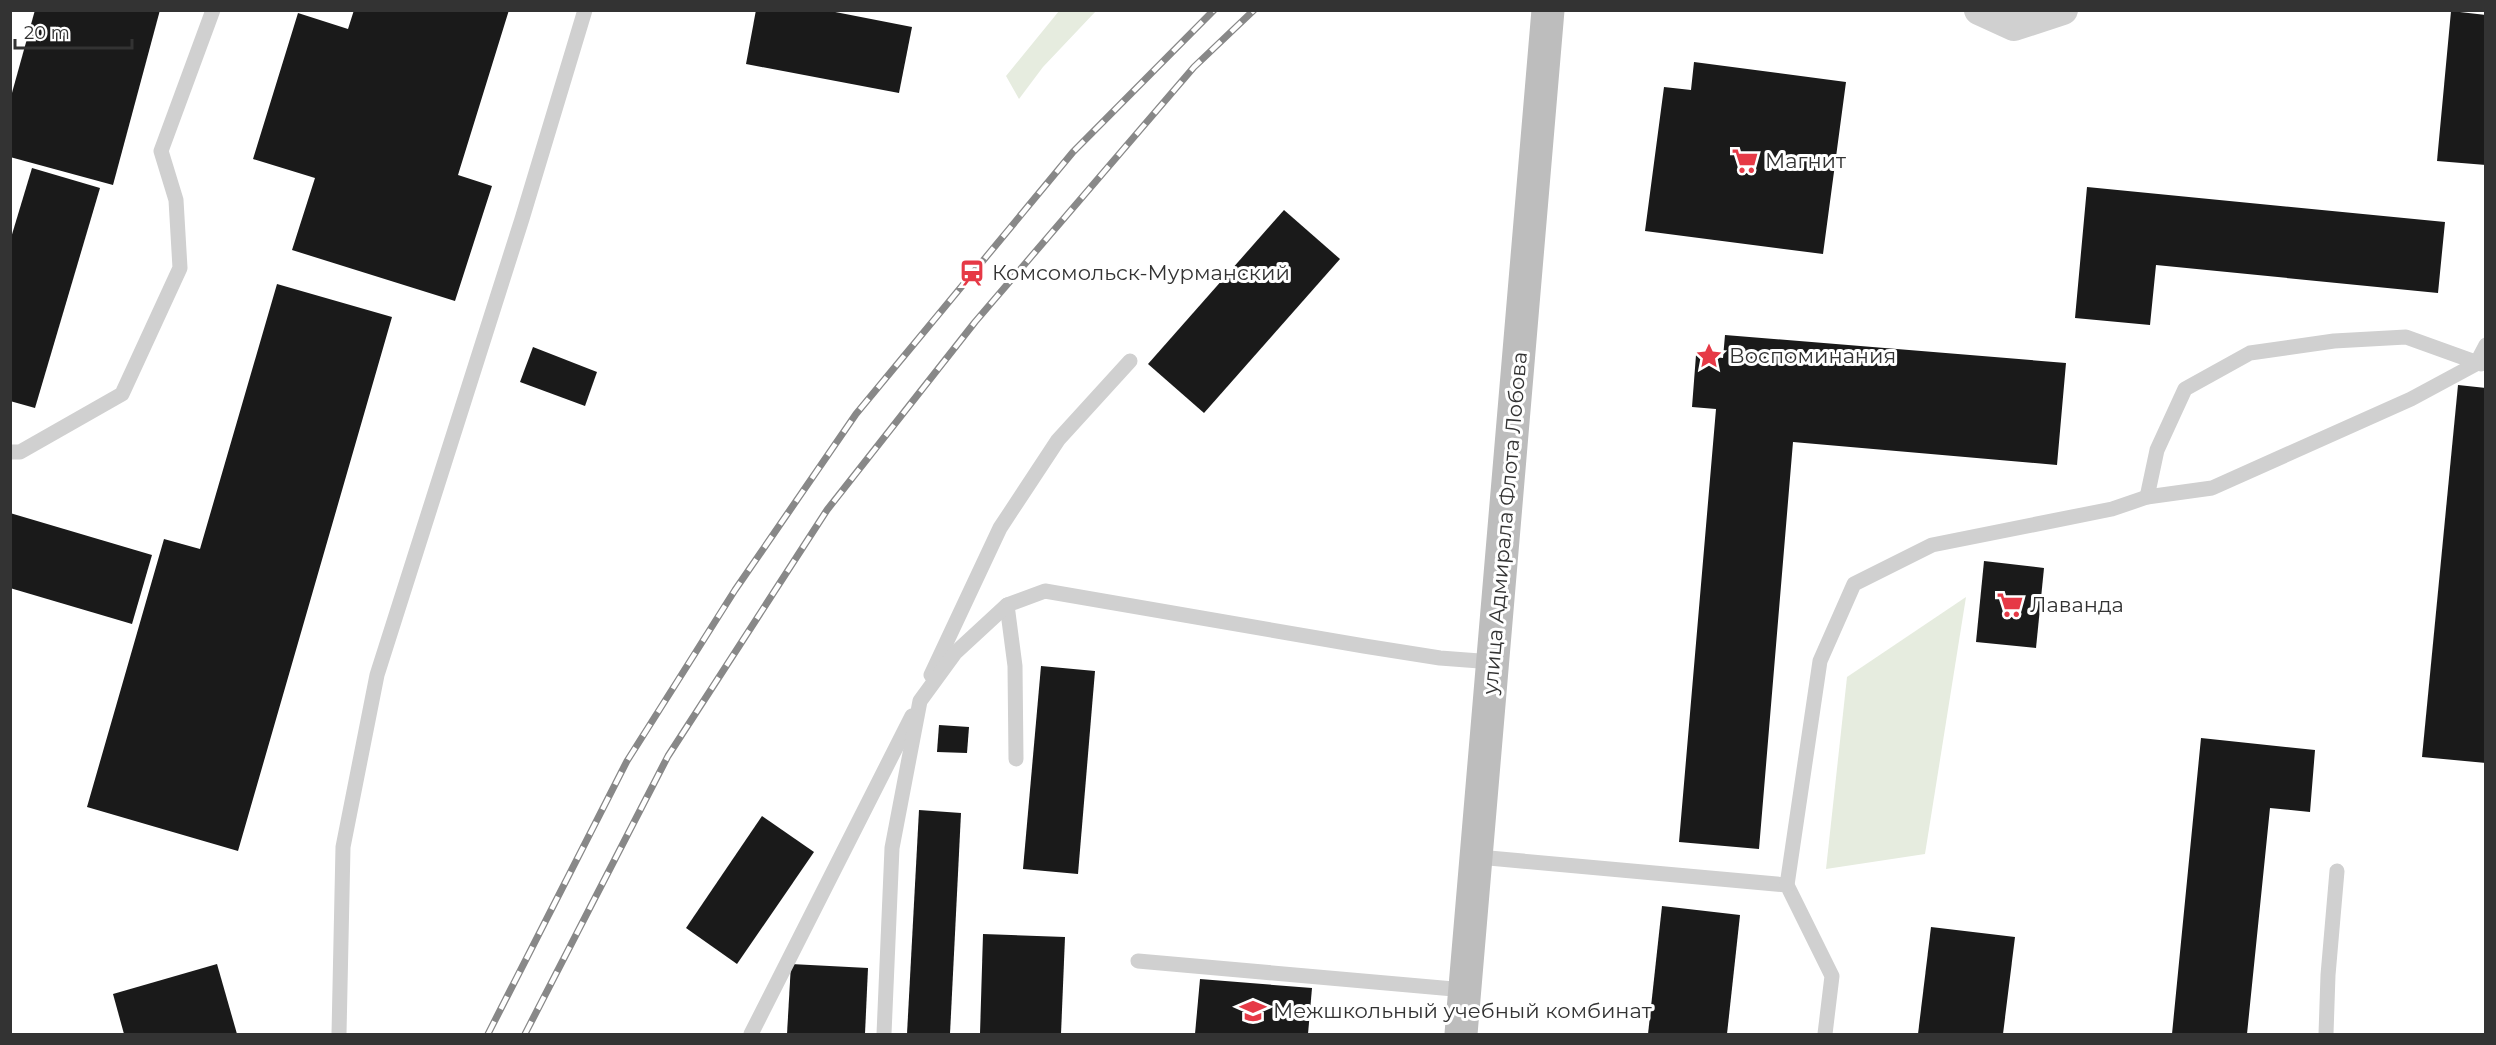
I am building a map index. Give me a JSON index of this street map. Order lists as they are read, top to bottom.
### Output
{
  "streets": {
    "street": ["улица Адмирала Флота Лобова"]
  },
  "places": {
    "supermarket": ["Магнит", "Лаванда"],
    "station": ["Комсомольск-Мурманский"],
    "place": ["Воспоминания"],
    "school or university": ["Межшкольный учебный комбинат"]
  },
  "scale_bar": "20 m"
}
